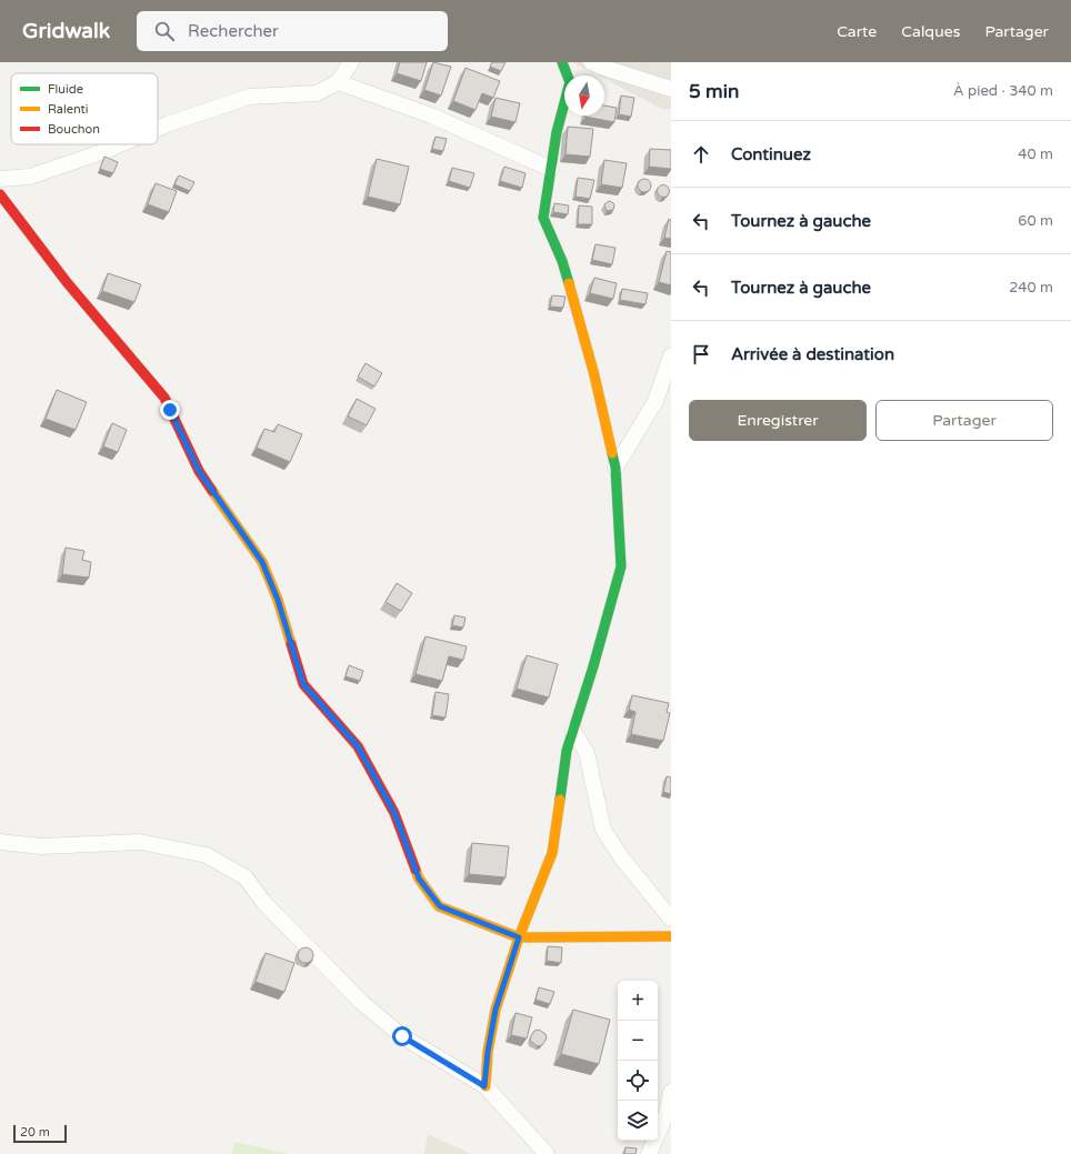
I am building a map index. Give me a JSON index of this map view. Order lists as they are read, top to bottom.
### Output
{
  "legend": ["Fluide", "Ralenti", "Bouchon"],
  "scale_bar": "20 m",
  "north": "bottom",
  "page": {
    "header": "Gridwalk",
    "search": "Rechercher",
    "nav": ["Carte", "Calques", "Partager"],
    "heading": ["5 min", "À pied · 340 m"],
    "list": [
      ["Continuez", "40 m"],
      ["Tournez à gauche", "60 m"],
      ["Tournez à gauche", "240 m"],
      "Arrivée à destination"
    ],
    "buttons": ["Enregistrer", "Partager"],
    "map_buttons": ["+", "−"],
    "scale": "20 m"
  }
}
